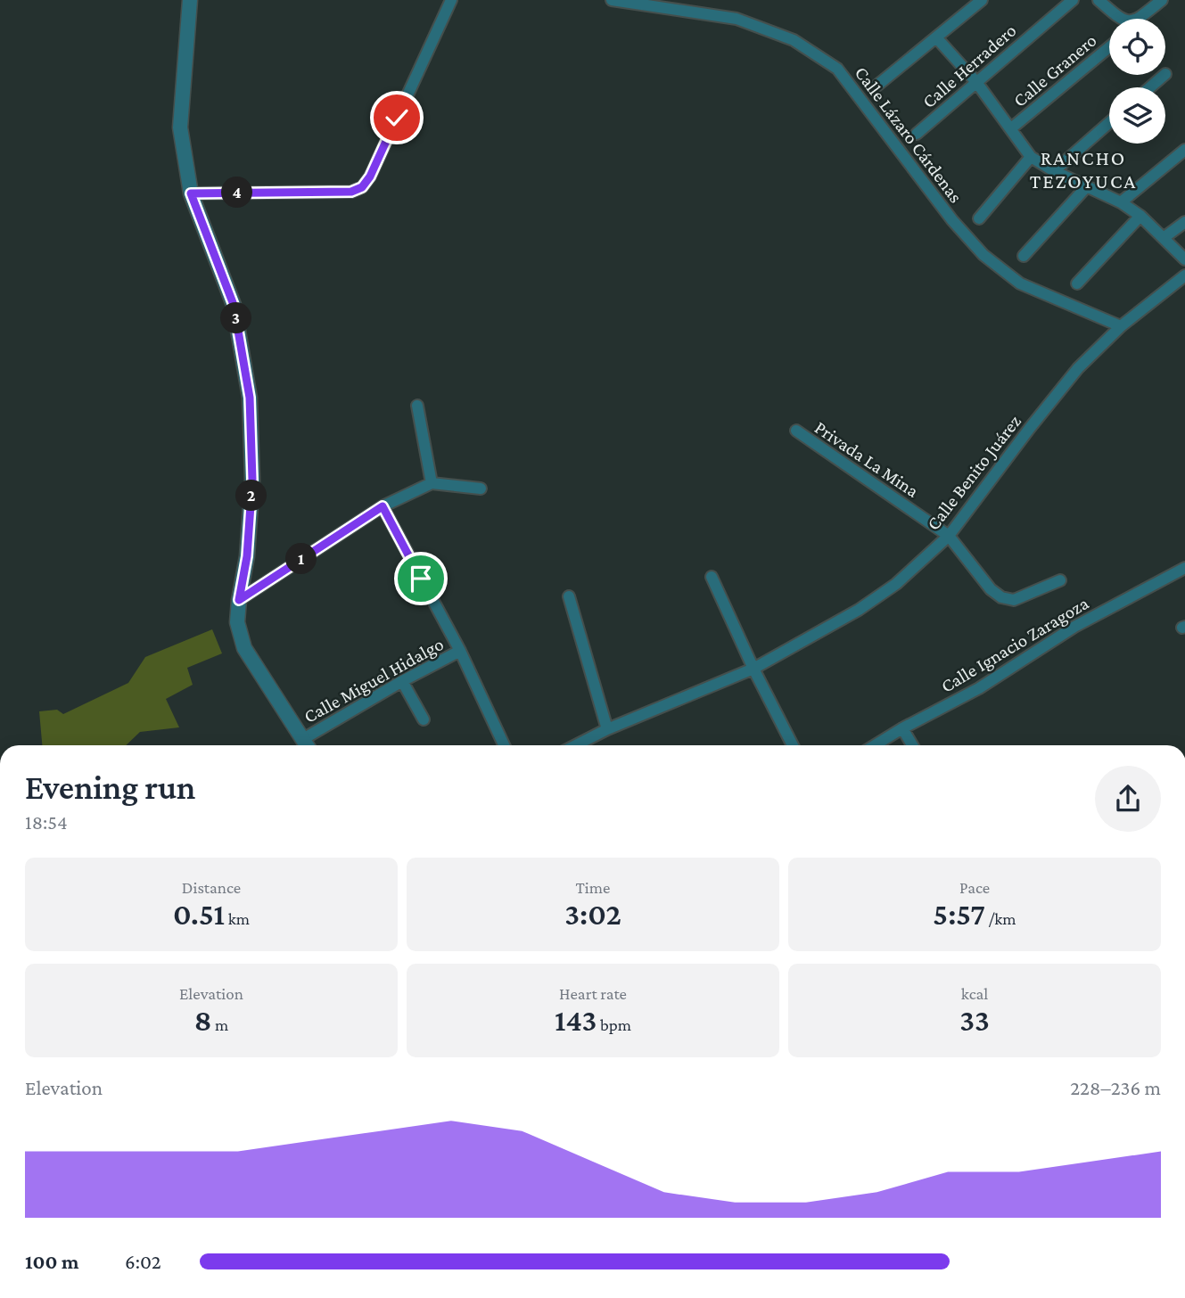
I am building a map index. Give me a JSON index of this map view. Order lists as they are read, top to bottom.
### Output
{
  "streets": {
    "street": [
      "Calle Herradero",
      "Calle Granero",
      "Calle Lázaro Cárdenas",
      "Privada La Mina",
      "Calle Benito Juárez",
      "Calle Ignacio Zaragoza",
      "Calle Miguel Hidalgo"
    ]
  },
  "crossings": [
    ["Calle Lázaro Cárdenas", "Calle Benito Juárez"],
    ["Privada La Mina", "Calle Benito Juárez"]
  ],
  "districts": ["RANCHO TEZOYUCA"],
  "page": {
    "pins": [
      "4",
      "3",
      "2",
      "1"
    ],
    "heading": ["Evening run", "18:54"],
    "stats": [
      ["Distance", "0.51 km"],
      ["Time", "3:02"],
      ["Pace", "5:57 /km"],
      ["Elevation", "8 m"],
      ["Heart rate", "143 bpm"],
      ["kcal", "33"]
    ],
    "chart": ["Elevation", "228–236 m"],
    "list": [
      {
        "name": "100 m",
        "note": "6:02"
      }
    ]
  }
}
